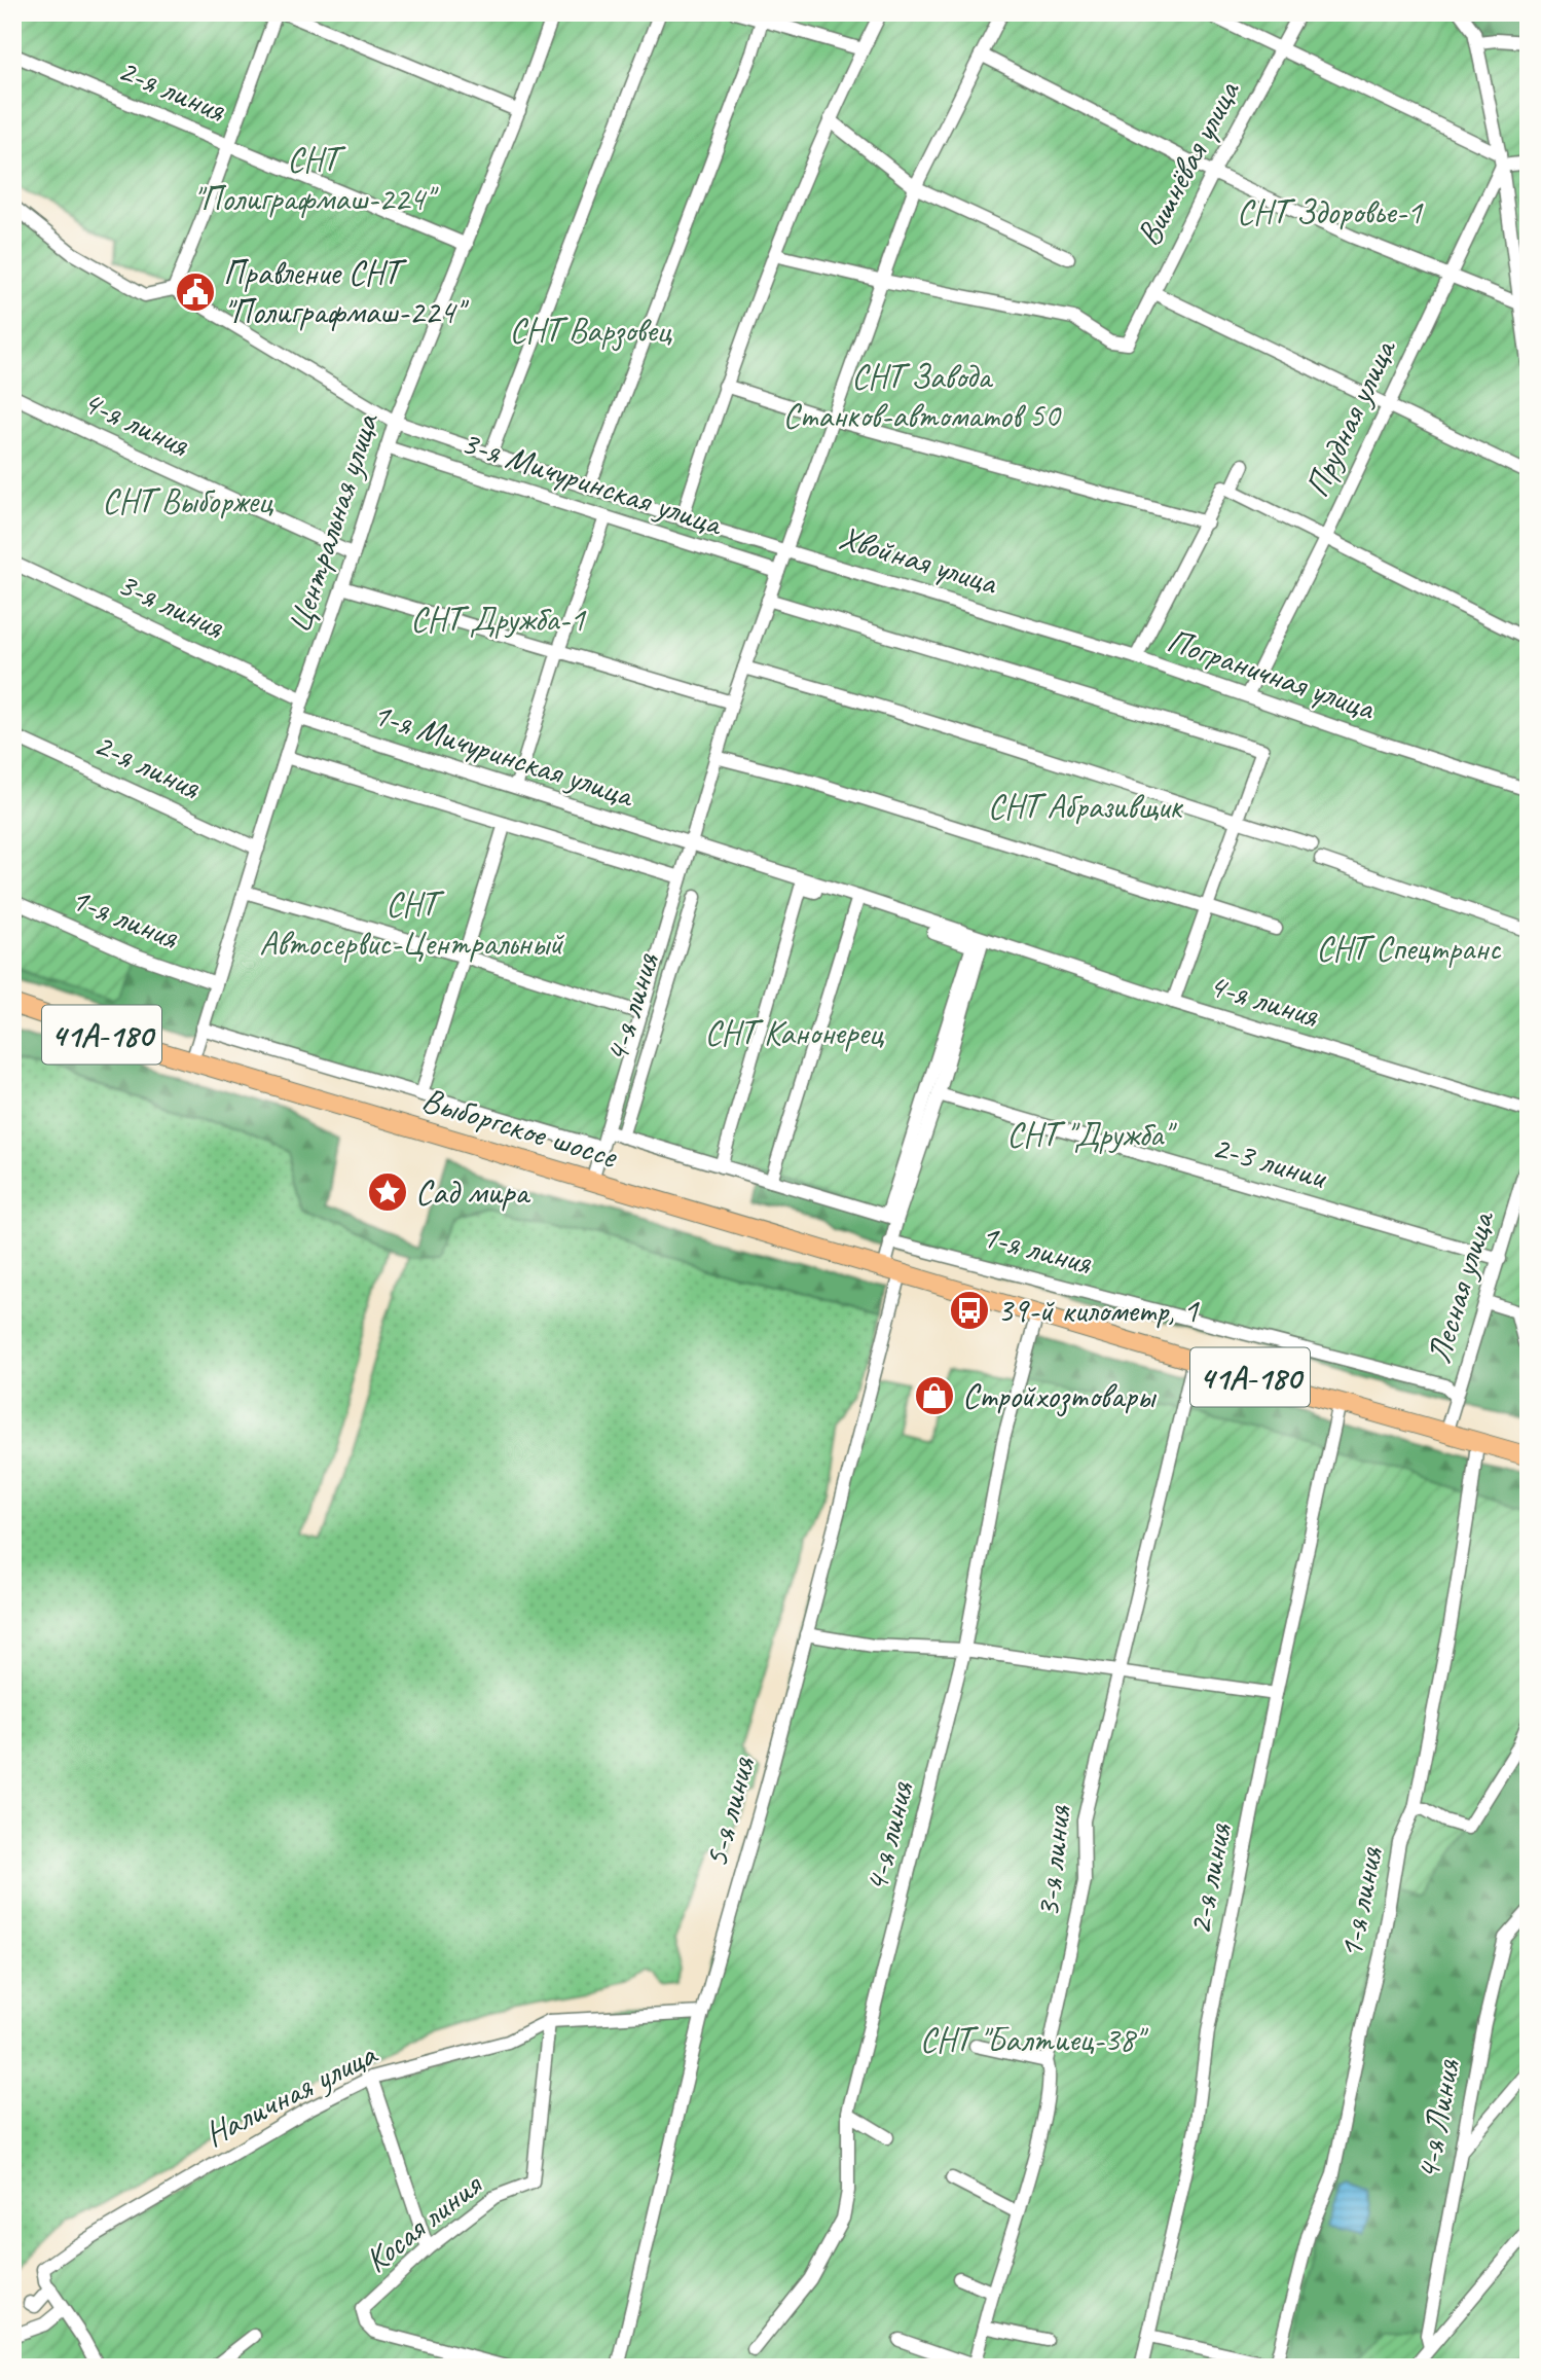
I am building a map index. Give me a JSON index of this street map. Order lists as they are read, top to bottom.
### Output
{
  "streets": {
    "main road": ["41А-180", "Выборгское шоссе"],
    "street": [
      "2-я линия",
      "Вишнёвая улица",
      "Прудная улица",
      "4-я линия",
      "3-я Мичуринская улица",
      "Центральная улица",
      "Хвойная улица",
      "3-я линия",
      "Пограничная улица",
      "1-я Мичуринская улица",
      "1-я линия",
      "2-3 линии",
      "Лесная улица",
      "5-я линия",
      "Наличная улица",
      "4-я Линия",
      "Косая линия"
    ]
  },
  "crossings": [
    ["2-я линия", "Центральная улица"],
    ["2-я линия", "41А-180"],
    ["Прудная улица", "Пограничная улица"],
    ["4-я линия", "Центральная улица"],
    ["4-я линия", "1-я Мичуринская улица"],
    ["4-я линия", "41А-180"],
    ["3-я Мичуринская улица", "Центральная улица"],
    ["Центральная улица", "Хвойная улица"],
    ["Центральная улица", "3-я линия"],
    ["Центральная улица", "1-я Мичуринская улица"],
    ["Центральная улица", "1-я линия"],
    ["Центральная улица", "41А-180"],
    ["Центральная улица", "Выборгское шоссе"],
    ["Хвойная улица", "Пограничная улица"],
    ["3-я линия", "41А-180"],
    ["1-я линия", "41А-180"],
    ["1-я линия", "Лесная улица"],
    ["1-я линия", "5-я линия"],
    ["41А-180", "Выборгское шоссе"],
    ["41А-180", "Лесная улица"],
    ["41А-180", "5-я линия"],
    ["Выборгское шоссе", "5-я линия"],
    ["2-3 линии", "Лесная улица"],
    ["5-я линия", "Наличная улица"],
    ["Наличная улица", "Косая линия"]
  ],
  "parks": [
    "СНТ \"Полиграфмаш-224\"",
    "СНТ Здоровье-1",
    "СНТ Варзовец",
    "СНТ Завода Станков-автоматов 50",
    "СНТ Выборжец",
    "СНТ Дружба-1",
    "СНТ Абразивщик",
    "СНТ Автосервис-Центральный",
    "СНТ Спецтранс",
    "СНТ Канонерец",
    "СНТ \"Дружба\"",
    "СНТ \"Балтиец-38\""
  ],
  "places": {
    "public building": ["Правление СНТ \"Полиграфмаш-224\""],
    "place": ["Сад мира"],
    "bus stop": ["39-й километр, 1"],
    "shop": ["Стройхозтовары"]
  }
}
